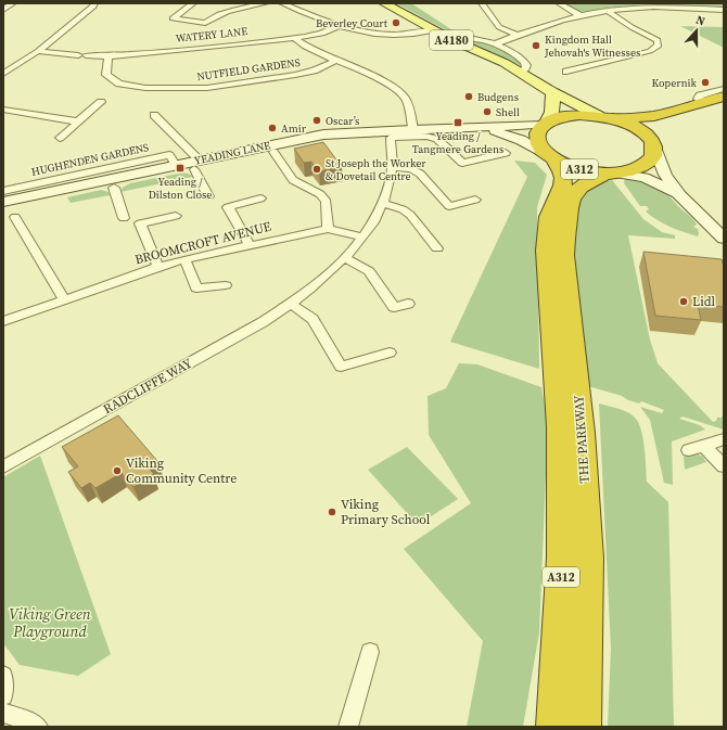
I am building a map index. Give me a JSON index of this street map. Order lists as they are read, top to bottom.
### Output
{
  "streets": {
    "highway": ["A312", "THE PARKWAY"],
    "main road": ["A4180"],
    "street": [
      "WATERY LANE",
      "NUTFIELD GARDENS",
      "YEADING LANE",
      "HUGHENDEN GARDENS",
      "BROOMCROFT AVENUE",
      "RADCLIFFE WAY"
    ]
  },
  "crossings": [
    ["WATERY LANE", "NUTFIELD GARDENS"],
    ["YEADING LANE", "HUGHENDEN GARDENS"],
    ["YEADING LANE", "A312"],
    ["YEADING LANE", "RADCLIFFE WAY"],
    ["YEADING LANE", "THE PARKWAY"],
    ["A312", "THE PARKWAY"],
    ["BROOMCROFT AVENUE", "RADCLIFFE WAY"]
  ],
  "parks": ["Viking Green Playground"],
  "places": {
    "other": [
      "Beverley Court",
      "Kingdom Hall Jehovah's Witnesses",
      "Kopernik",
      "Budgens",
      "Shell",
      "Oscar’s",
      "Amir",
      "St Joseph the Worker & Dovetail Centre",
      "Lidl",
      "Viking Community Centre",
      "Viking Primary School"
    ],
    "transit": ["Yeading / Tangmere Gardens", "Yeading / Dilston Close"]
  },
  "north": "top"
}
